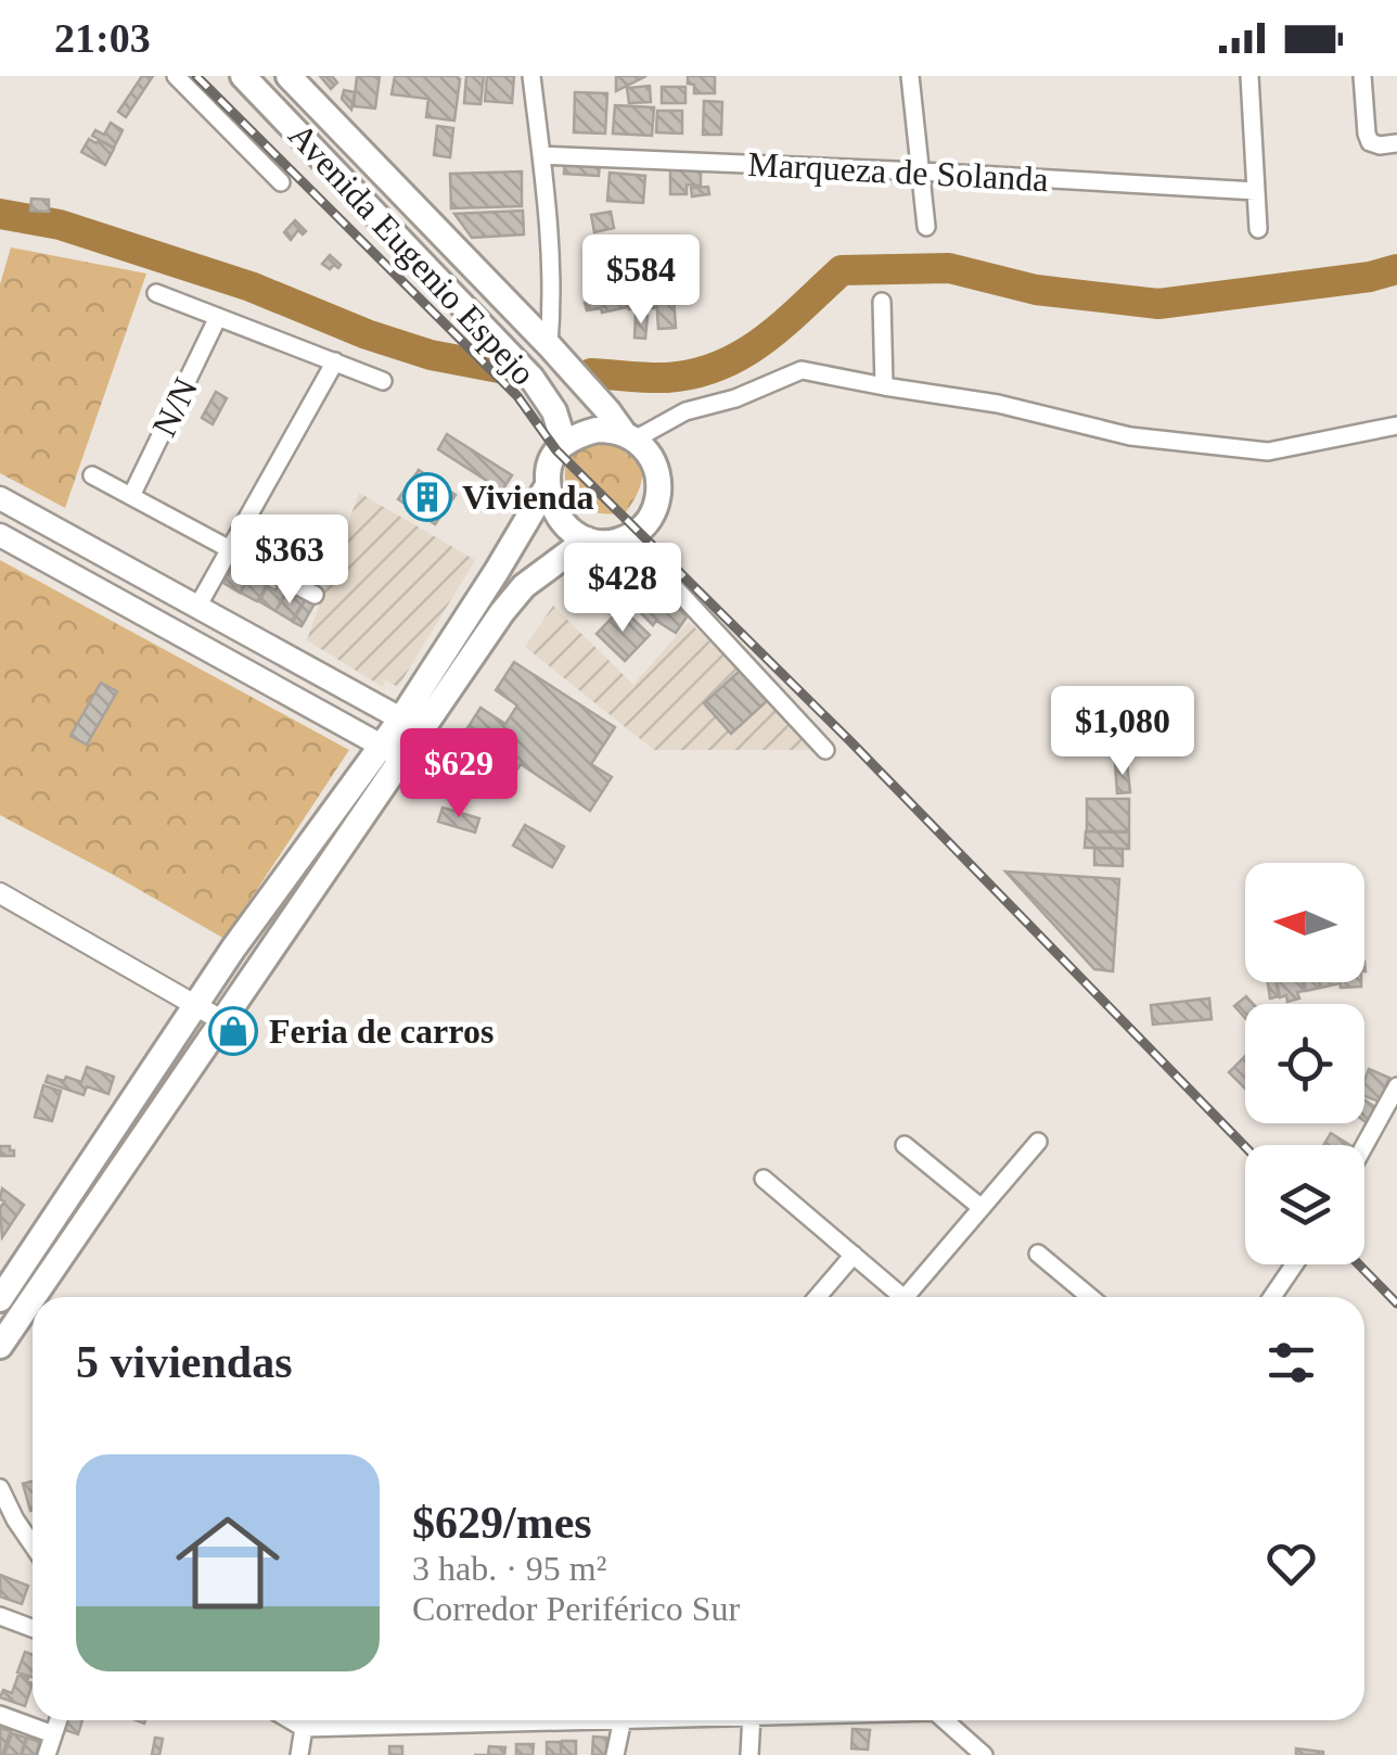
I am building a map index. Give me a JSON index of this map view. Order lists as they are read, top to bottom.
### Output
{
  "streets": {
    "main road": ["Avenida Eugenio Espejo"],
    "street": ["Marqueza de Solanda", "N/N"]
  },
  "places": {
    "building": ["Vivienda"],
    "shop": ["Feria de carros"]
  },
  "north": "left",
  "page": {
    "status": "21:03",
    "price": [
      "$584",
      "$363",
      "$428",
      "$1,080",
      "$629"
    ],
    "heading": "5 viviendas",
    "list": [
      {
        "name": "$629/mes",
        "note": "3 hab. · 95 m² · Corredor Periférico Sur"
      }
    ]
  }
}
